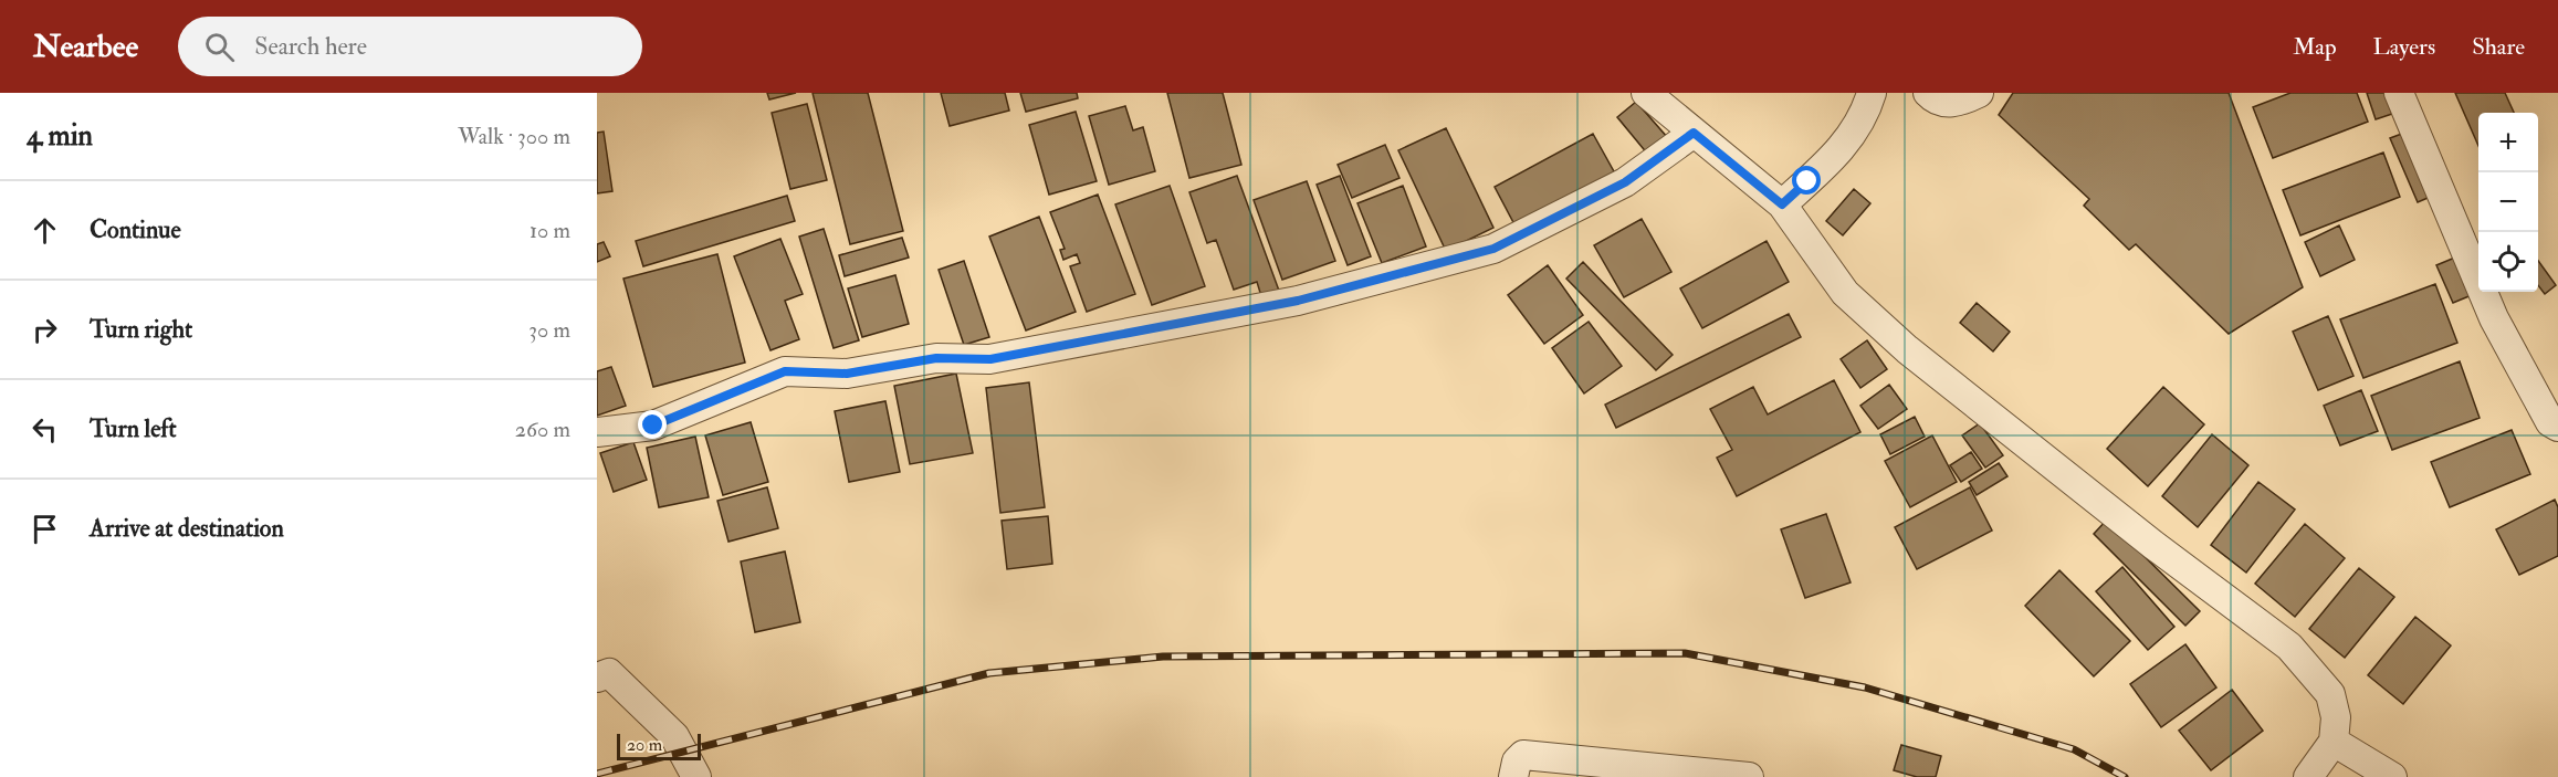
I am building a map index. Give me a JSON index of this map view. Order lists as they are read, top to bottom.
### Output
{
  "scale_bar": "20 m",
  "page": {
    "header": "Nearbee",
    "search": "Search here",
    "nav": ["Map", "Layers", "Share"],
    "heading": ["4 min", "Walk · 300 m"],
    "map_buttons": ["+", "−"],
    "list": [
      ["Continue", "10 m"],
      ["Turn right", "30 m"],
      ["Turn left", "260 m"],
      "Arrive at destination"
    ],
    "scale": "20 m"
  }
}
